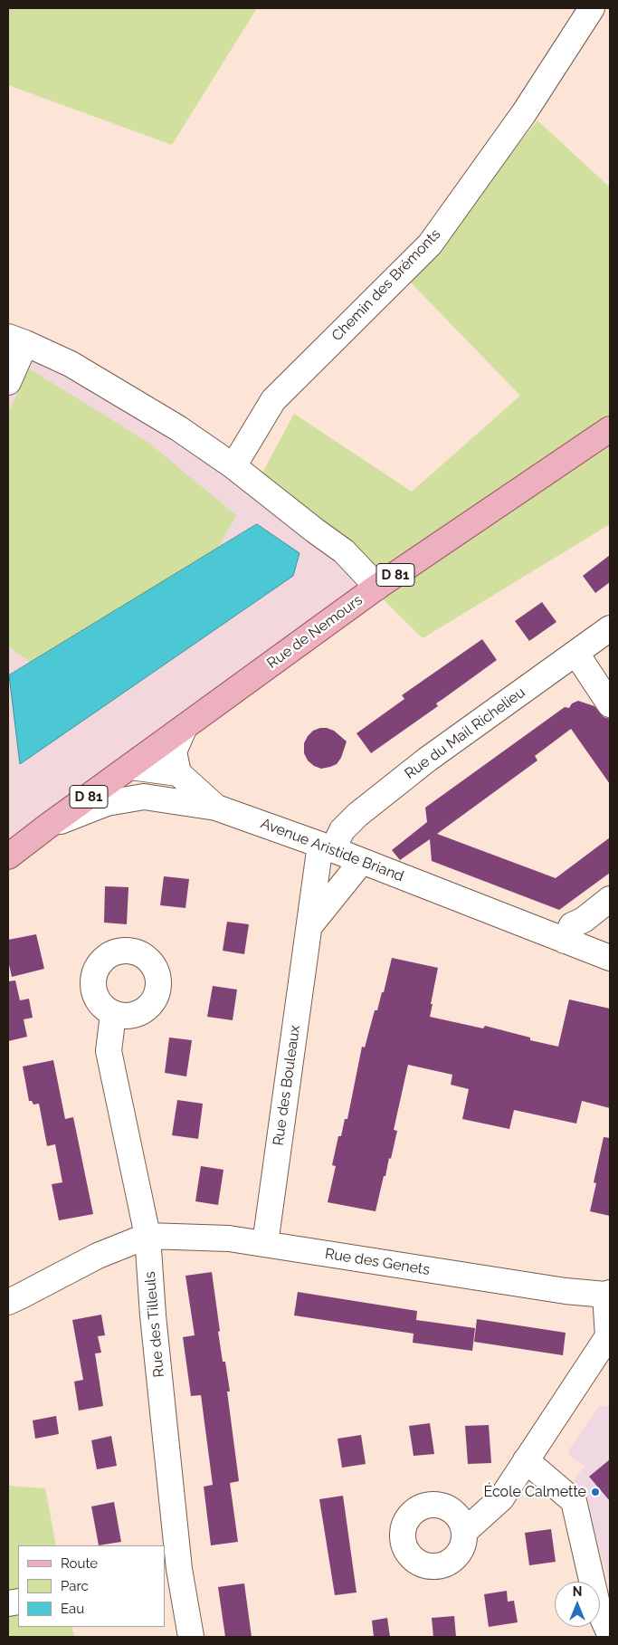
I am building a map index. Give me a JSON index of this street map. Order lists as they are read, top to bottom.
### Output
{
  "streets": {
    "main road": ["D 81", "Rue de Nemours"],
    "street": [
      "Chemin des Brémonts",
      "Rue du Mail Richelieu",
      "Avenue Aristide Briand",
      "Rue des Bouleaux",
      "Rue des Genets",
      "Rue des Tilleuls"
    ]
  },
  "crossings": [
    ["D 81", "Rue de Nemours"],
    ["D 81", "Avenue Aristide Briand"],
    ["Rue de Nemours", "Avenue Aristide Briand"],
    ["Rue du Mail Richelieu", "Avenue Aristide Briand"],
    ["Rue du Mail Richelieu", "Rue des Bouleaux"],
    ["Avenue Aristide Briand", "Rue des Bouleaux"],
    ["Rue des Bouleaux", "Rue des Genets"],
    ["Rue des Genets", "Rue des Tilleuls"]
  ],
  "places": ["École Calmette"],
  "legend": ["Route", "Parc", "Eau"],
  "north": "top"
}
